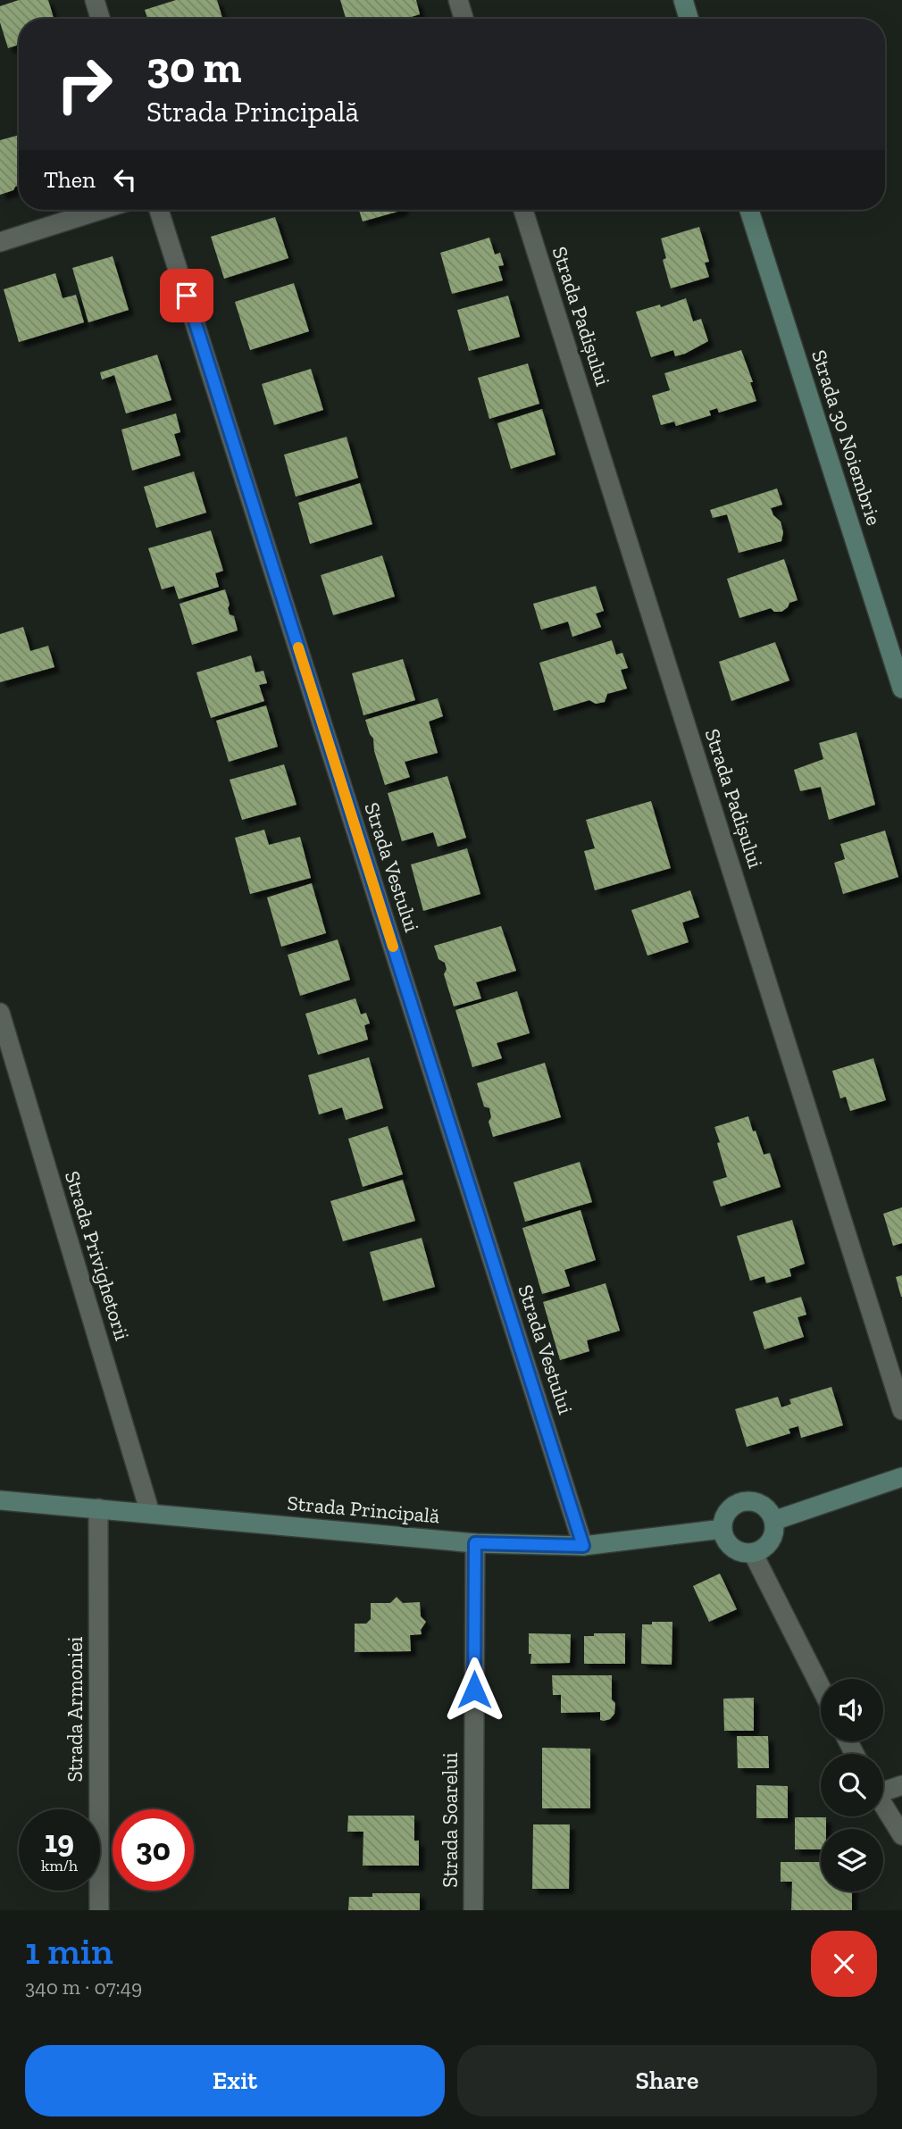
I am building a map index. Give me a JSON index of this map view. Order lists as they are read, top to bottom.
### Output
{
  "streets": {
    "main road": ["Strada 30 Noiembrie", "Strada Principală"],
    "street": [
      "Strada Padișului",
      "Strada Vestului",
      "Strada Privighetorii",
      "Strada Armoniei",
      "Strada Soarelui"
    ]
  },
  "crossings": [
    ["Strada Vestului", "Strada Principală"],
    ["Strada Privighetorii", "Strada Principală"],
    ["Strada Principală", "Strada Armoniei"],
    ["Strada Principală", "Strada Soarelui"]
  ],
  "page": {
    "turn": ["30 m", "Strada Principală"],
    "then": "Then",
    "speed": "19 km/h",
    "limit": "30",
    "heading": ["1 min", "340 m · 07:49"],
    "buttons": ["Exit", "Share"]
  }
}
